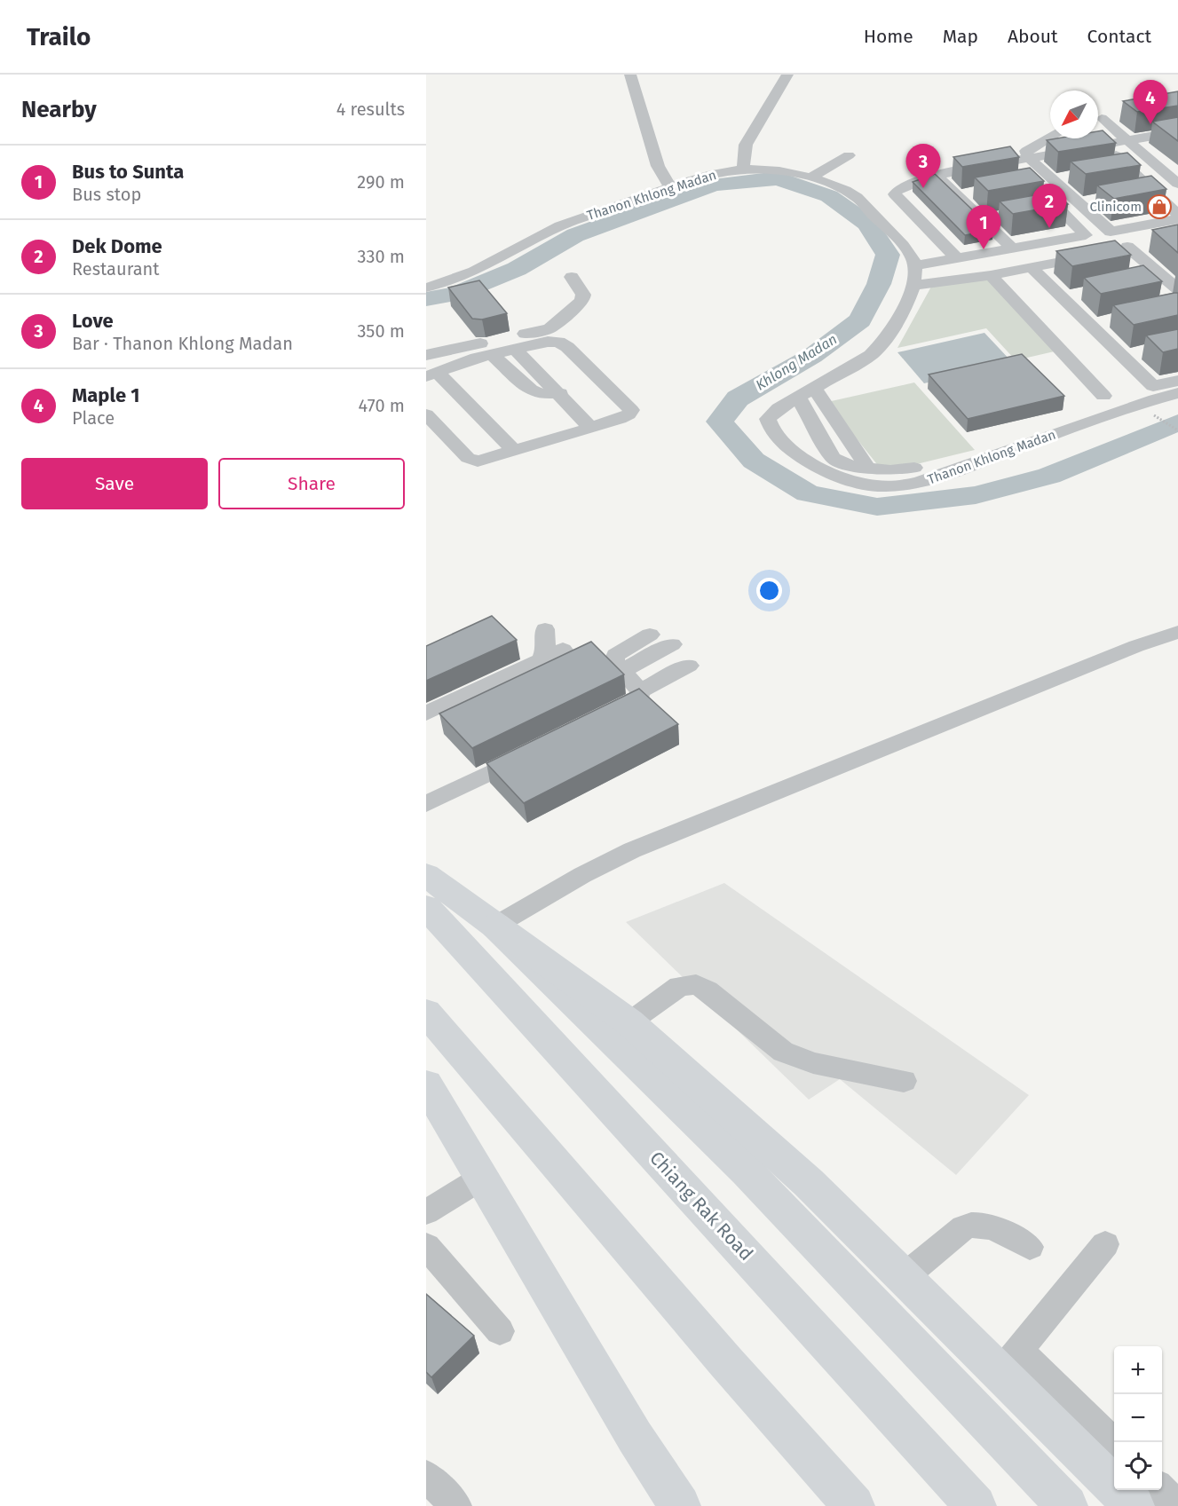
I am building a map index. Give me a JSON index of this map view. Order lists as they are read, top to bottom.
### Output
{
  "streets": {
    "main road": ["Chiang Rak Road"],
    "street": ["Thanon Khlong Madan"]
  },
  "water": ["Khlong Madan"],
  "places": {
    "shop": ["Clinicom"]
  },
  "north": "bottom left",
  "page": {
    "header": "Trailo",
    "nav": [
      "Home",
      "Map",
      "About",
      "Contact"
    ],
    "heading": ["Nearby", "4 results"],
    "pins": [
      "4",
      "3",
      "2",
      "1"
    ],
    "list": [
      {
        "mark": "1",
        "name": "Bus to Sunta",
        "note": "Bus stop",
        "value": "290 m"
      },
      {
        "mark": "2",
        "name": "Dek Dome",
        "note": "Restaurant",
        "value": "330 m"
      },
      {
        "mark": "3",
        "name": "Love",
        "note": "Bar · Thanon Khlong Madan",
        "value": "350 m"
      },
      {
        "mark": "4",
        "name": "Maple 1",
        "note": "Place",
        "value": "470 m"
      }
    ],
    "buttons": ["Save", "Share"],
    "map_buttons": ["+", "−"]
  }
}
